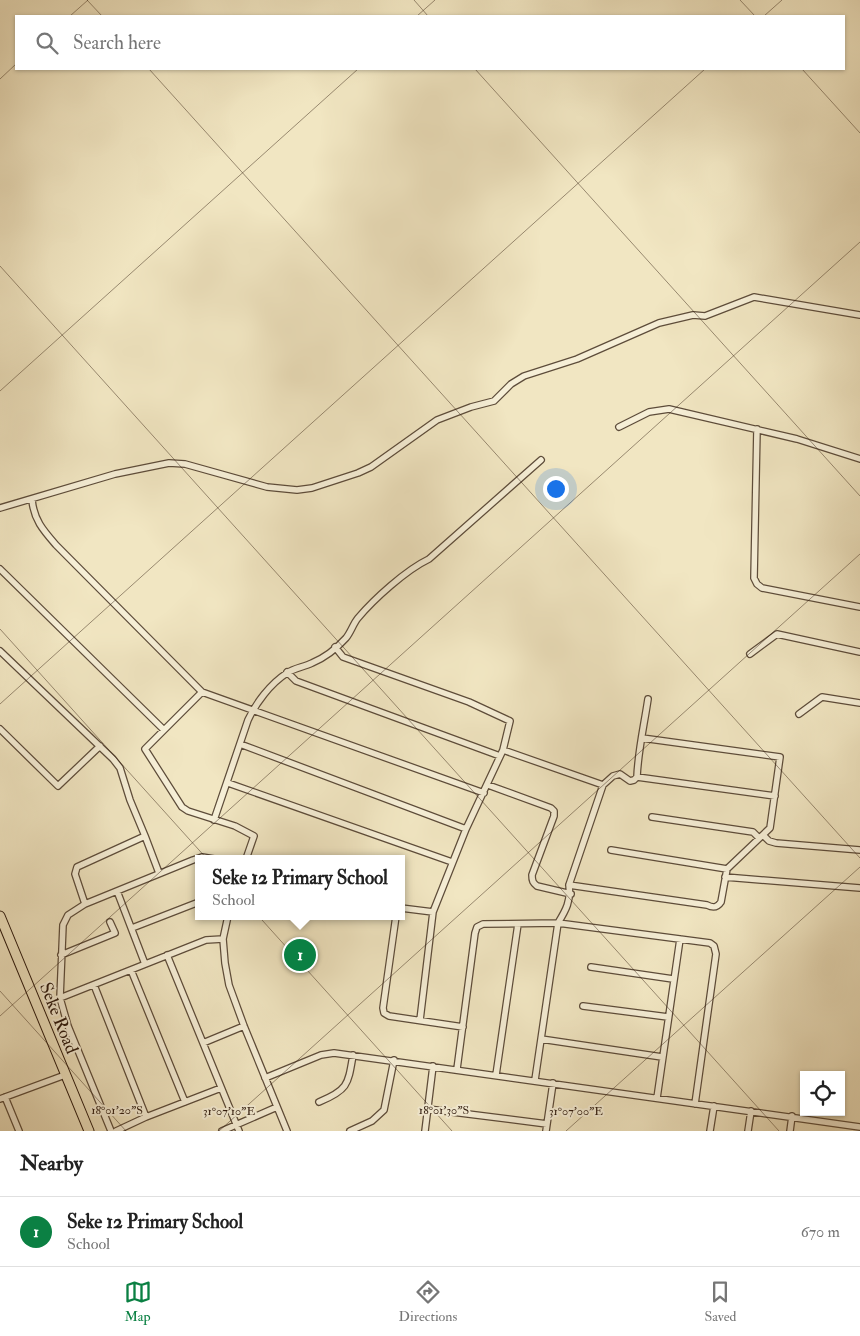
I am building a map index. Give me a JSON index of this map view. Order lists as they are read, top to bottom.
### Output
{
  "streets": {
    "main road": ["Seke Road"]
  },
  "page": {
    "search": "Search here",
    "popup": ["Seke 12 Primary School", "School"],
    "pins": "1",
    "heading": "Nearby",
    "list": [
      {
        "mark": "1",
        "name": "Seke 12 Primary School",
        "note": "School",
        "value": "670 m"
      }
    ],
    "nav": ["Map", "Directions", "Saved"]
  },
  "coordinates": [
    "18°01'20\"S",
    "18°01'30\"S",
    "31°07'10\"E",
    "31°07'00\"E"
  ]
}
